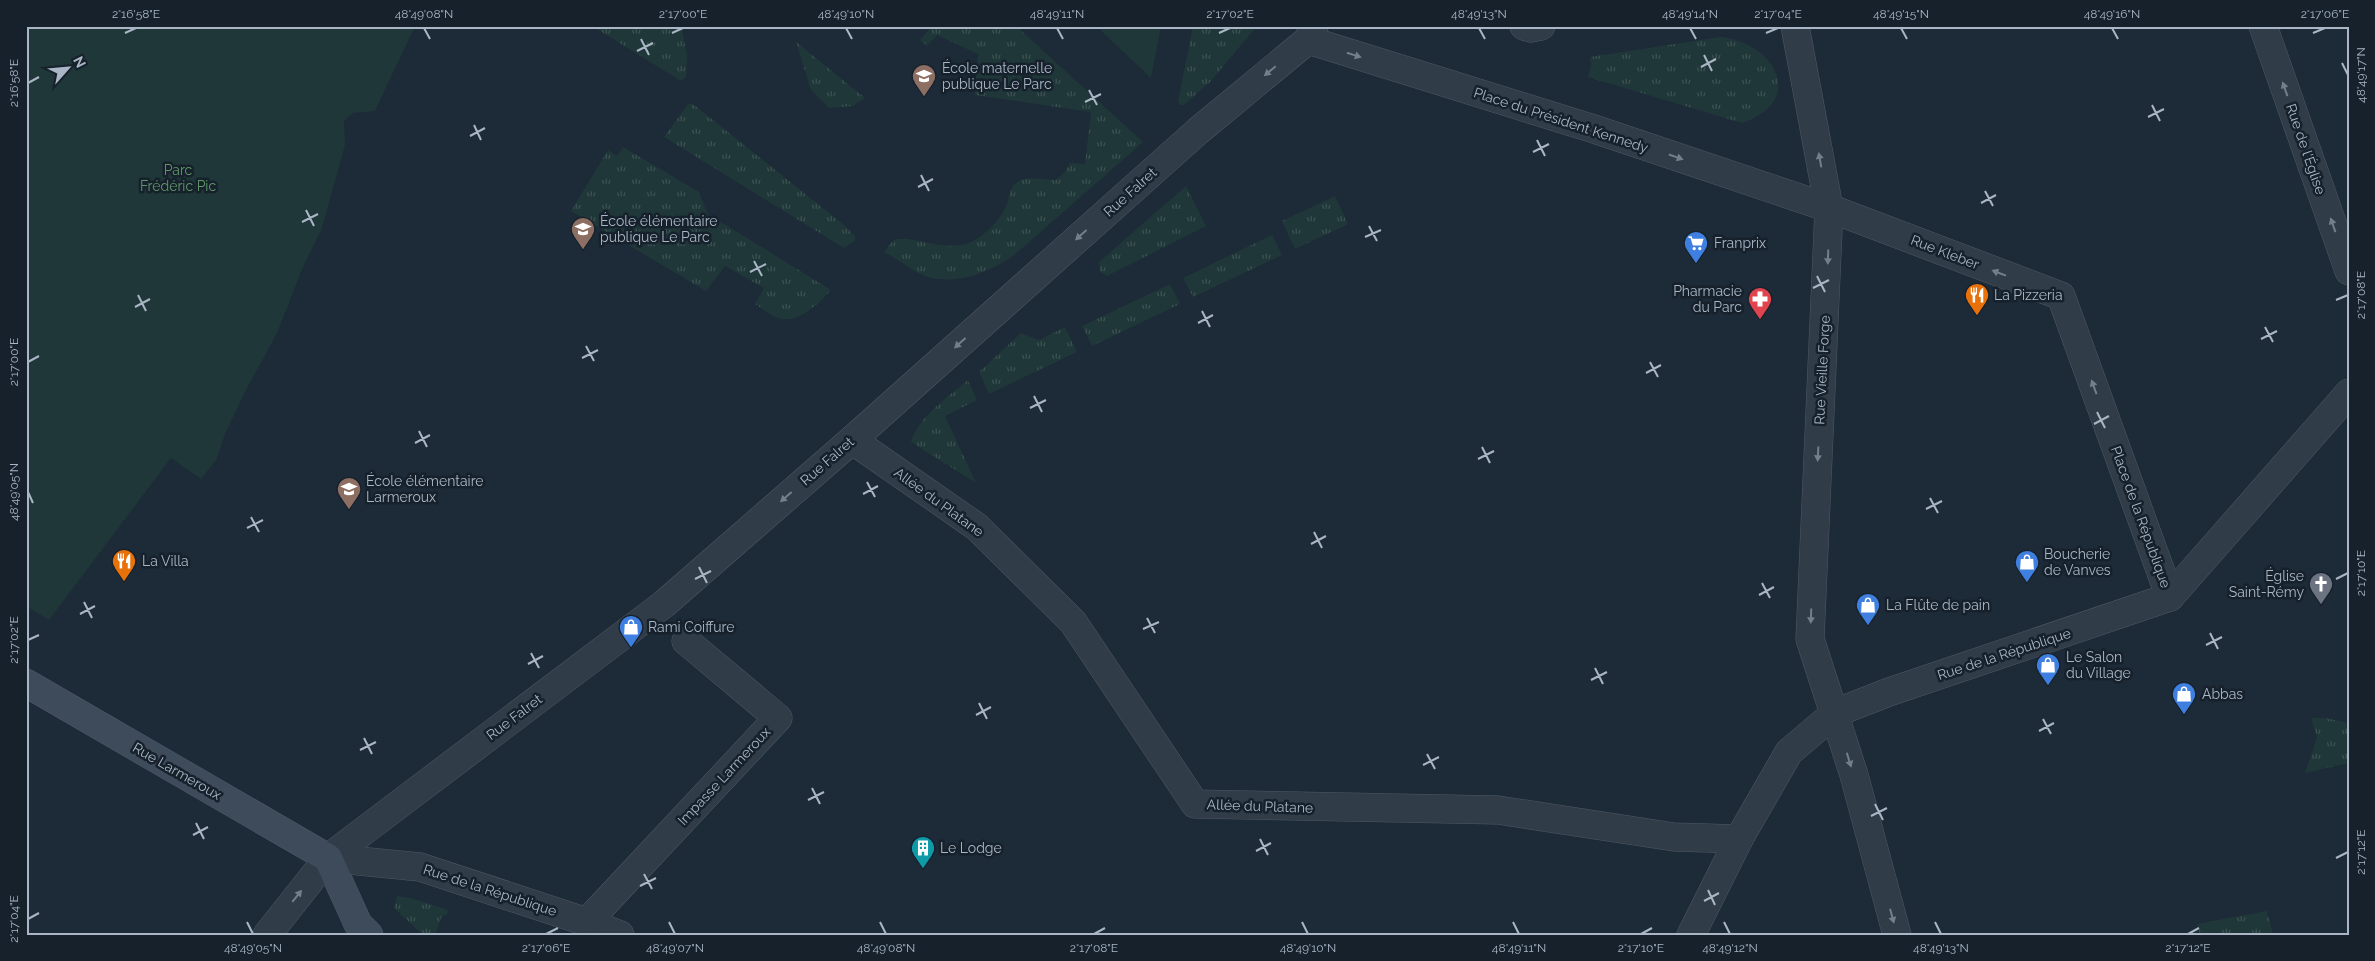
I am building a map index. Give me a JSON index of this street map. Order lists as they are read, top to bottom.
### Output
{
  "streets": {
    "main road": ["Rue Larmeroux"],
    "street": [
      "Place du Président Kennedy",
      "Rue de l'Église",
      "Rue Falret",
      "Rue Kleber",
      "Rue Vieille Forge",
      "Allée du Platane",
      "Place de la République",
      "Rue de la République",
      "Impasse Larmeroux"
    ]
  },
  "crossings": [
    ["Place du Président Kennedy", "Rue Falret"],
    ["Place du Président Kennedy", "Rue Kleber"],
    ["Place du Président Kennedy", "Rue Vieille Forge"],
    ["Rue Falret", "Allée du Platane"],
    ["Rue Falret", "Rue de la République"],
    ["Rue Falret", "Rue Larmeroux"],
    ["Rue Kleber", "Rue Vieille Forge"],
    ["Rue Kleber", "Place de la République"],
    ["Rue Vieille Forge", "Rue de la République"],
    ["Allée du Platane", "Rue de la République"],
    ["Place de la République", "Rue de la République"],
    ["Rue de la République", "Rue Larmeroux"],
    ["Rue de la République", "Impasse Larmeroux"]
  ],
  "one_way": [
    "Place du Président Kennedy",
    "Rue de l'Église",
    "Rue Falret",
    "Rue Kleber",
    "Place de la République"
  ],
  "parks": ["Parc Frédéric Pic"],
  "places": {
    "school or university": ["École maternelle publique Le Parc", "École élémentaire publique Le Parc", "École élémentaire Larmeroux"],
    "supermarket": ["Franprix"],
    "restaurant": ["La Pizzeria", "La Villa"],
    "pharmacy": ["Pharmacie du Parc"],
    "shop": [
      "Boucherie de Vanves",
      "La Flûte de pain",
      "Rami Coiffure",
      "Le Salon du Village",
      "Abbas"
    ],
    "church": ["Église Saint-Rémy"],
    "building": ["Le Lodge"]
  },
  "north": "top right",
  "coordinates": [
    "2°16'58\"E",
    "48°49'08\"N",
    "2°17'00\"E",
    "48°49'10\"N",
    "48°49'11\"N",
    "2°17'02\"E",
    "48°49'13\"N",
    "48°49'14\"N",
    "2°17'04\"E",
    "48°49'15\"N",
    "48°49'16\"N",
    "2°17'06\"E",
    "48°49'17\"N",
    "2°17'08\"E",
    "48°49'05\"N",
    "2°17'10\"E",
    "2°17'12\"E",
    "48°49'07\"N",
    "48°49'12\"N"
  ]
}
